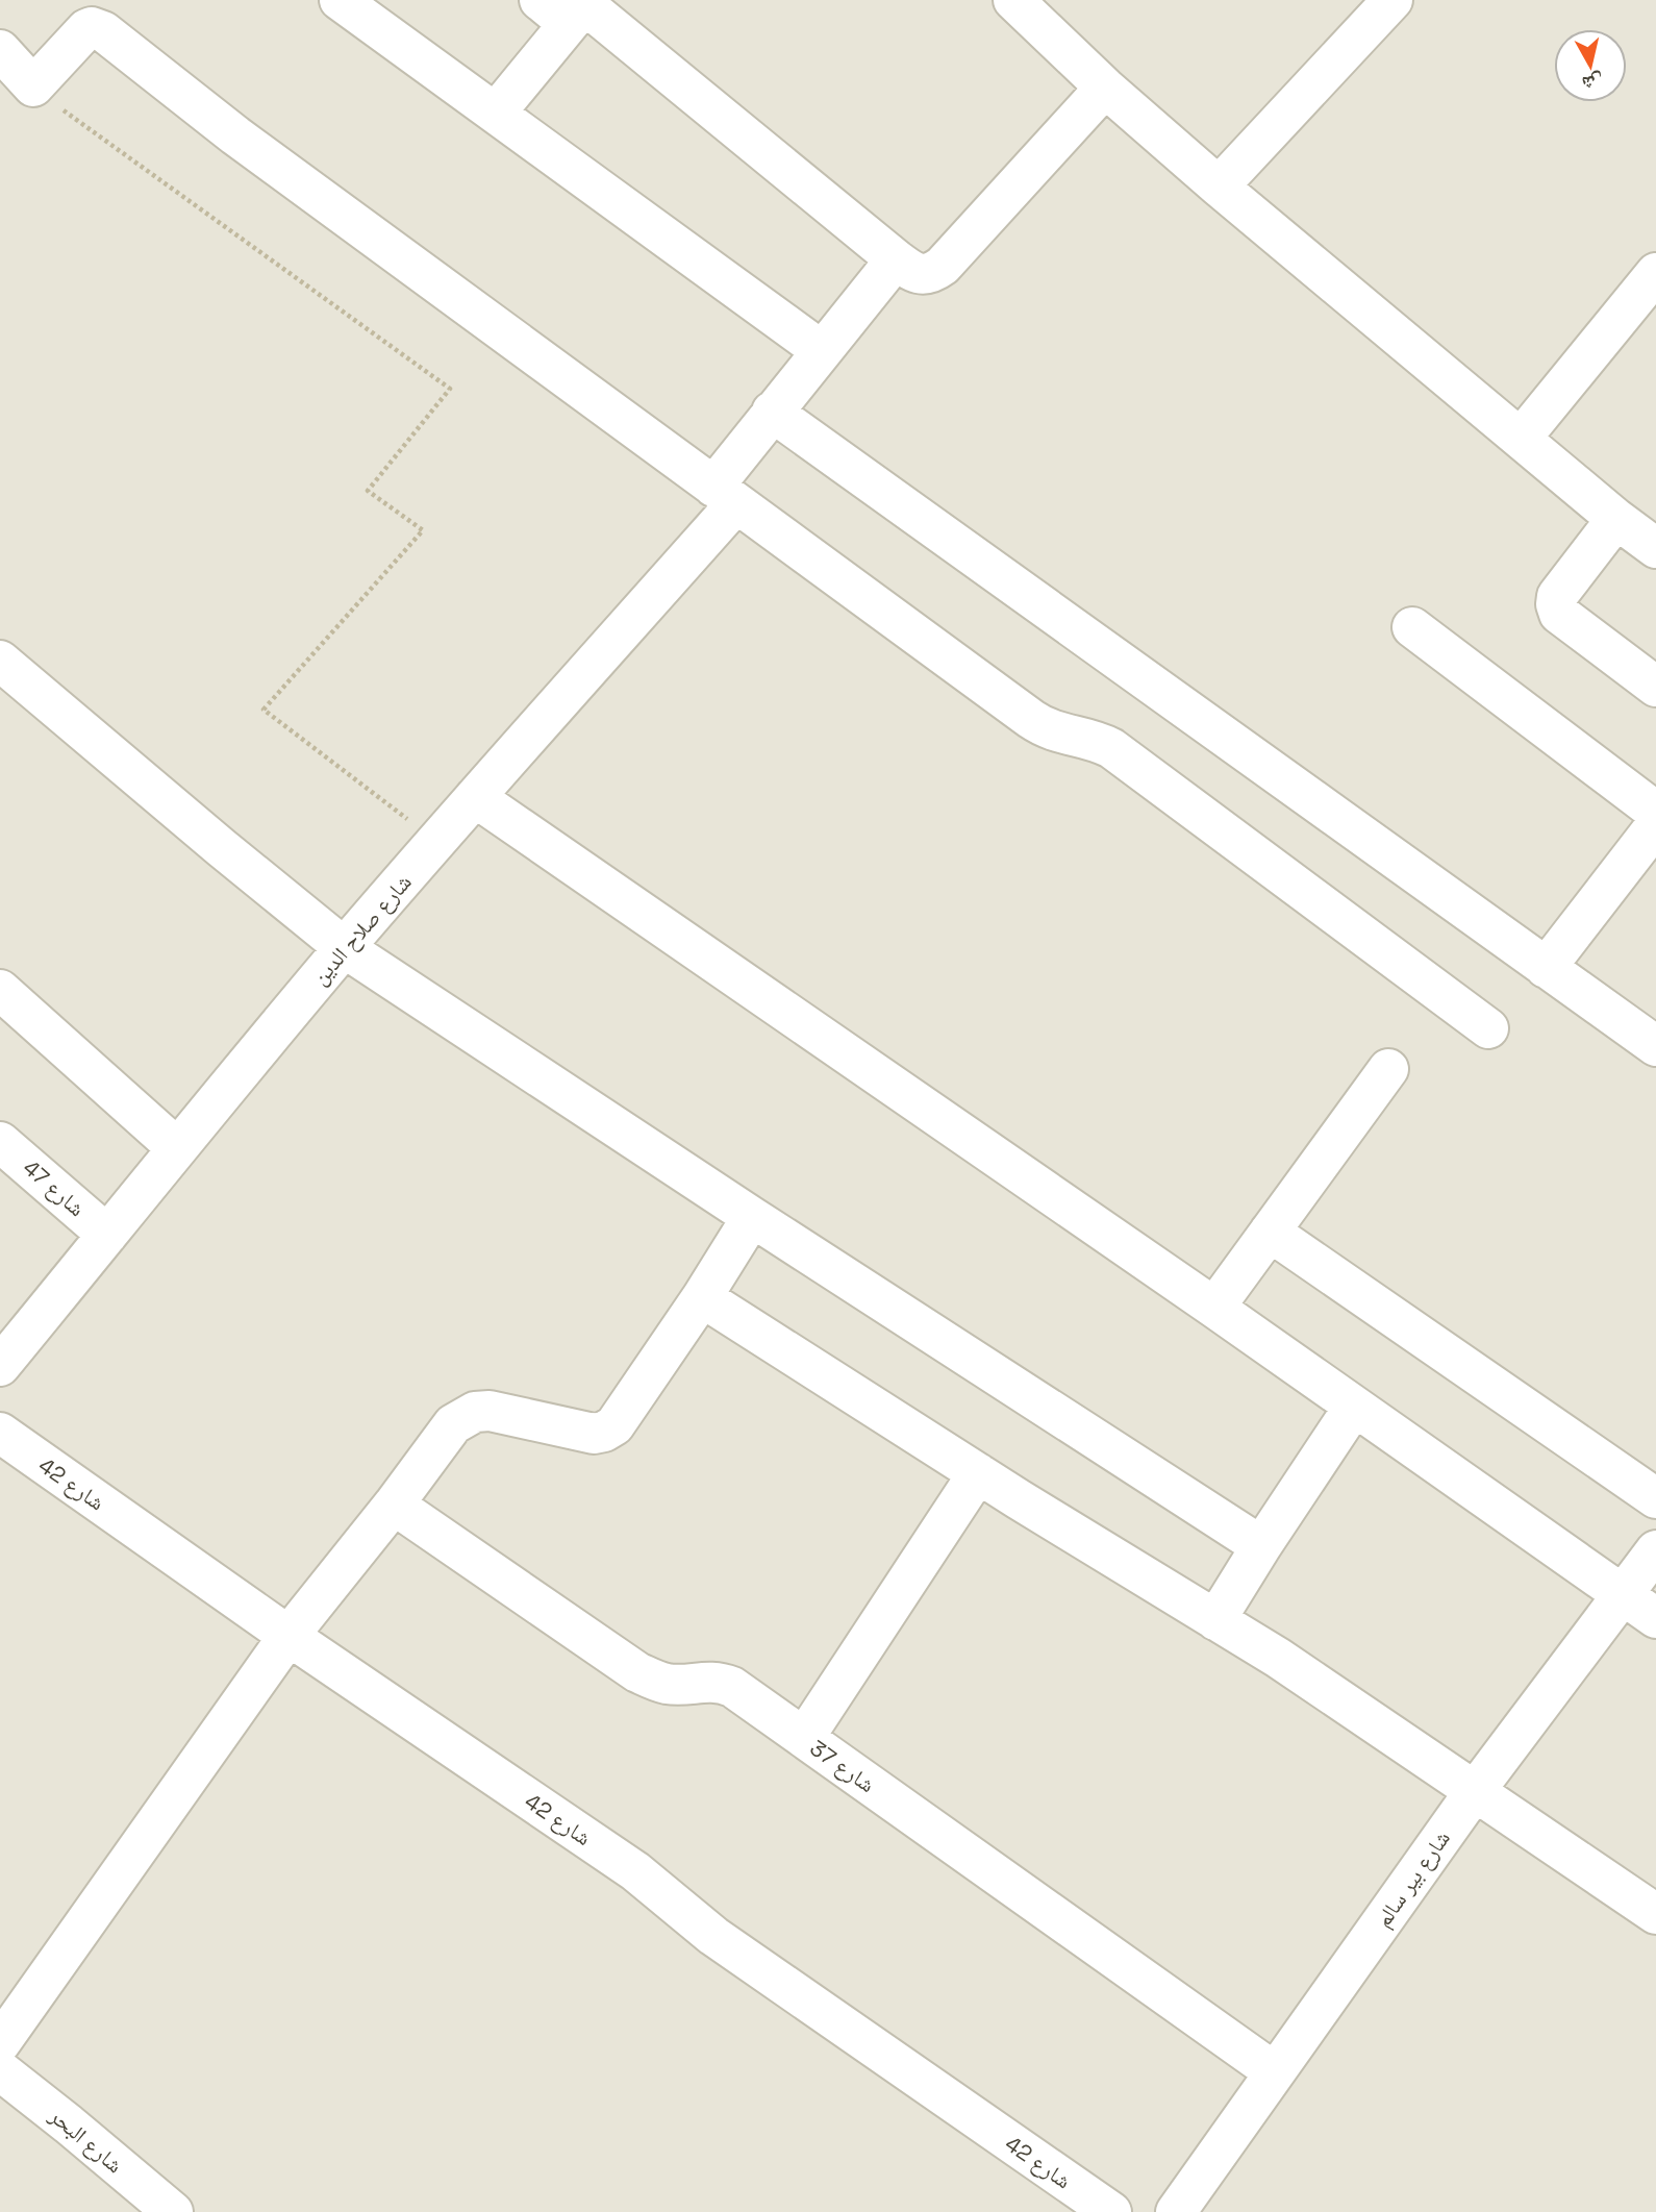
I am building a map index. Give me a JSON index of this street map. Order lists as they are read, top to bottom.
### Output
{
  "streets": {
    "street": [
      "شارع صلاح الدين",
      "شارع 47",
      "شارع 42",
      "شارع 37",
      "شارع بير سالم",
      "شارع البحر"
    ]
  },
  "crossings": [
    ["شارع صلاح الدين", "شارع 47"],
    ["شارع 37", "شارع بير سالم"]
  ],
  "north": "bottom"
}
